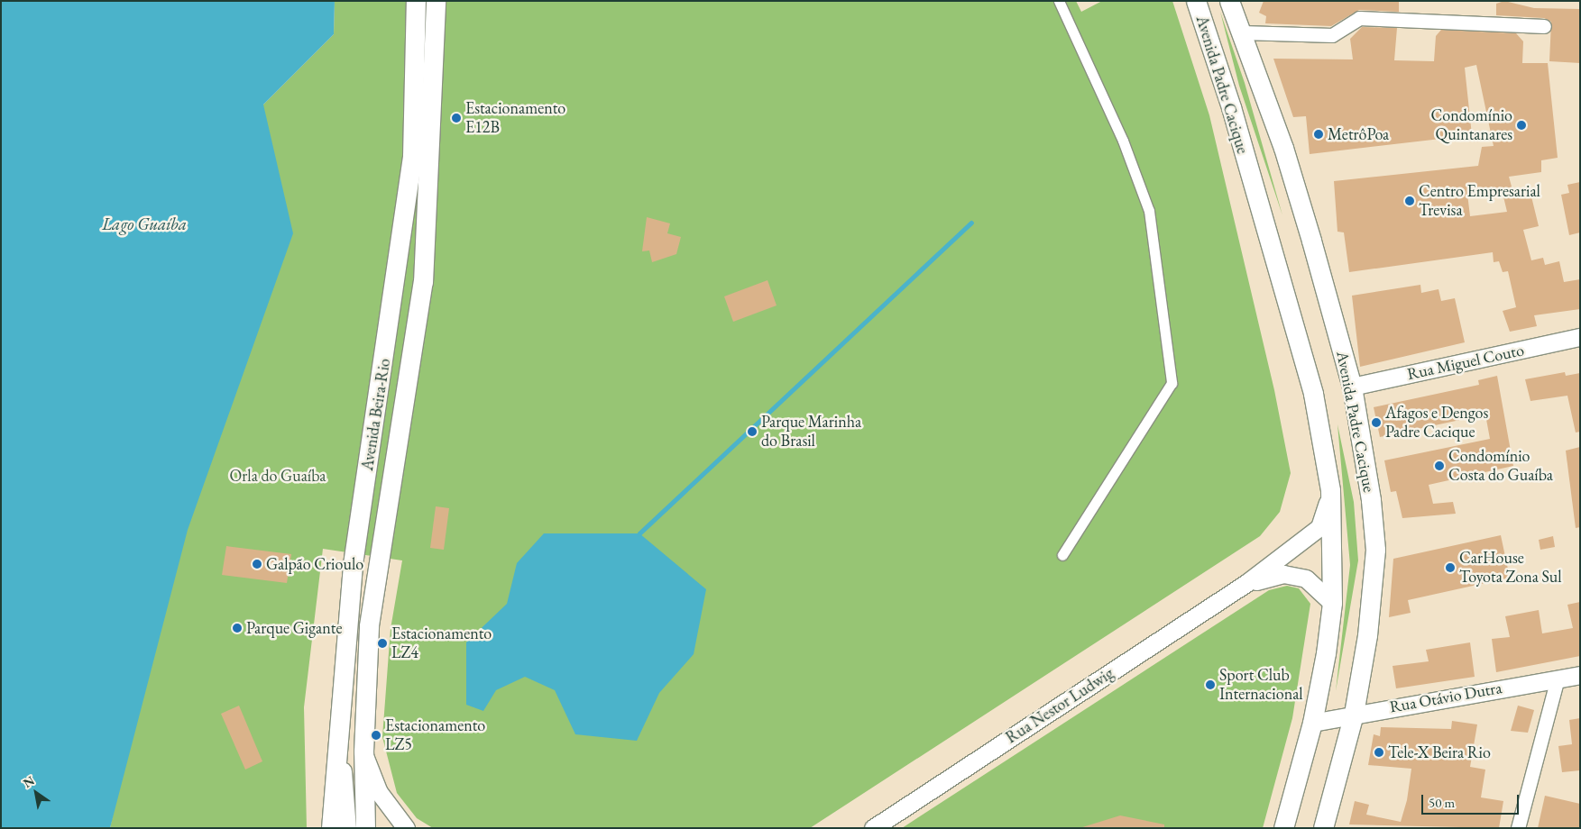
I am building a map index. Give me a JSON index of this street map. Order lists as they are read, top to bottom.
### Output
{
  "streets": {
    "main road": ["Avenida Padre Cacique", "Avenida Beira-Rio"],
    "street": ["Rua Miguel Couto", "Rua Otávio Dutra", "Rua Nestor Ludwig"]
  },
  "crossings": [
    ["Avenida Padre Cacique", "Rua Miguel Couto"],
    ["Avenida Padre Cacique", "Rua Otávio Dutra"],
    ["Avenida Padre Cacique", "Rua Nestor Ludwig"]
  ],
  "water": ["Lago Guaíba"],
  "parks": ["Orla do Guaíba"],
  "places": [
    "Estacionamento E12B",
    "Condomínio Quintanares",
    "MetrôPoa",
    "Centro Empresarial Trevisa",
    "Afagos e Dengos Padre Cacique",
    "Parque Marinha do Brasil",
    "Condomínio Costa do Guaíba",
    "Galpão Crioulo",
    "CarHouse Toyota Zona Sul",
    "Parque Gigante",
    "Estacionamento LZ4",
    "Sport Club Internacional",
    "Estacionamento LZ5",
    "Tele-X Beira Rio"
  ],
  "scale_bar": "50 m",
  "north": "top left"
}
